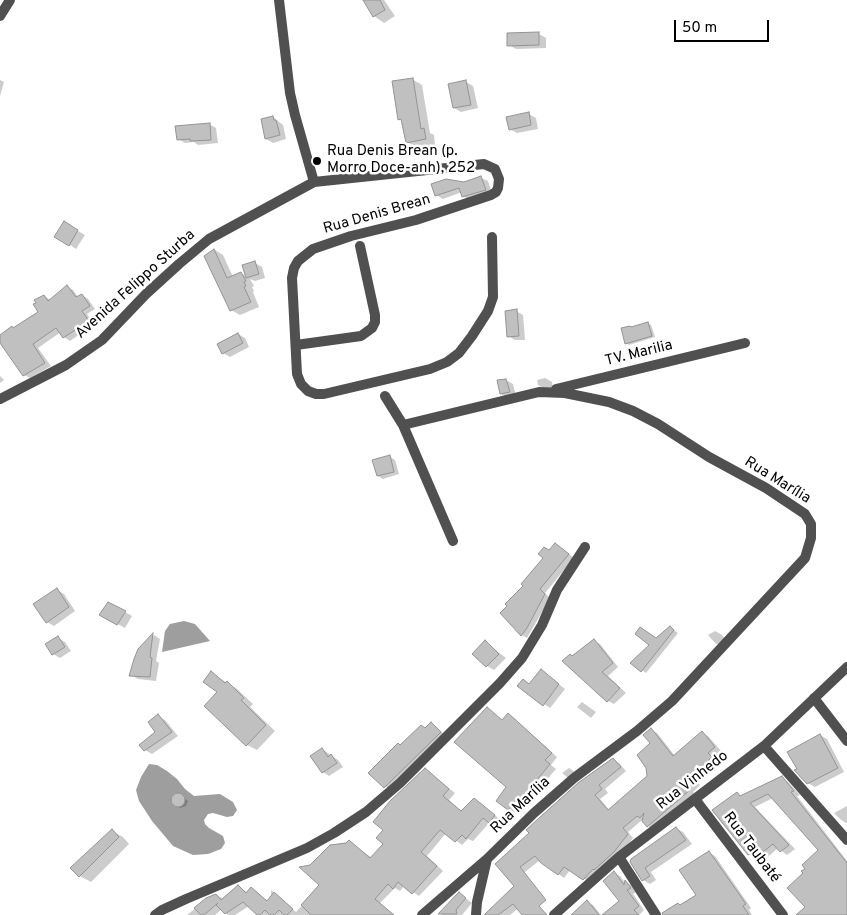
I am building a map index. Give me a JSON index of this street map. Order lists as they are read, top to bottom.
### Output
{
  "streets": {
    "street": [
      "Rua Denis Brean",
      "Avenida Felippo Sturba",
      "TV. Marilia",
      "Rua Marília",
      "Rua Vinhedo",
      "Rua Taubaté"
    ]
  },
  "crossings": [
    ["Rua Denis Brean", "Avenida Felippo Sturba"],
    ["TV. Marilia", "Rua Marília"],
    ["Rua Vinhedo", "Rua Taubaté"]
  ],
  "places": ["Rua Denis Brean (p. Morro Doce-anh), 252"],
  "scale_bar": "50 m"
}
